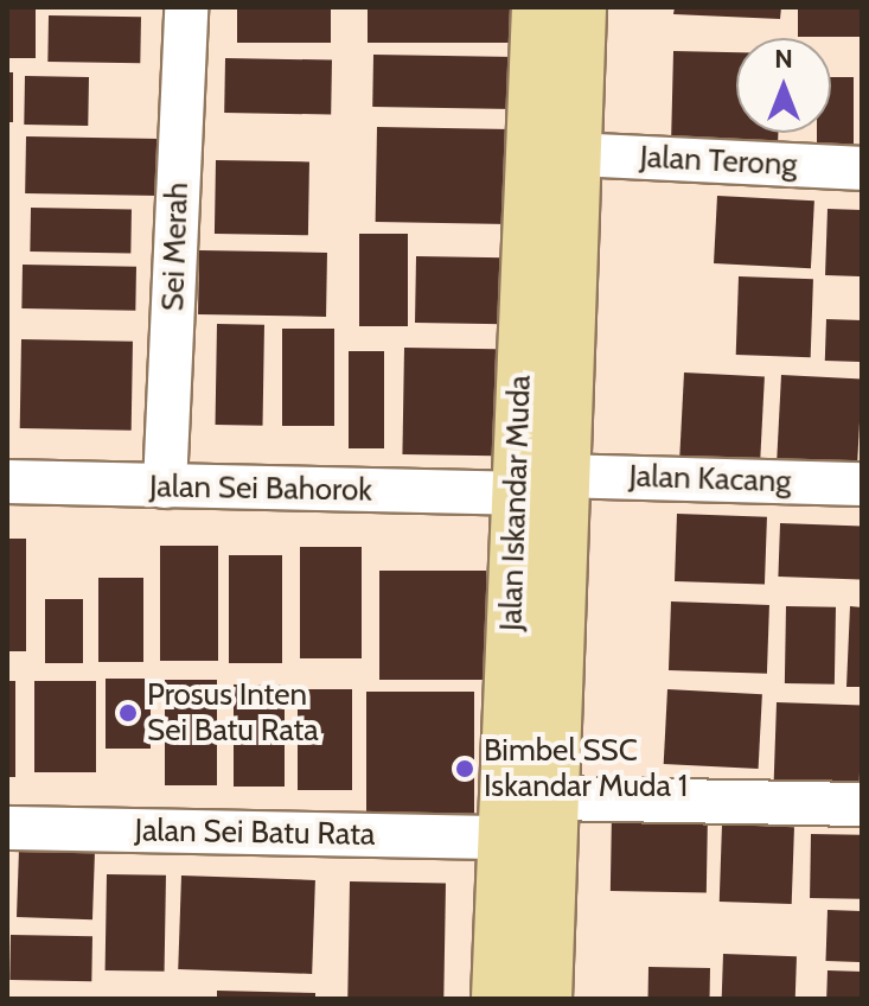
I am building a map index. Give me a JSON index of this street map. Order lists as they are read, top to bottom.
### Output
{
  "streets": {
    "main road": ["Jalan Iskandar Muda"],
    "street": [
      "Jalan Terong",
      "Sei Merah",
      "Jalan Kacang",
      "Jalan Sei Bahorok",
      "Jalan Sei Batu Rata"
    ]
  },
  "crossings": [
    ["Jalan Terong", "Jalan Iskandar Muda"],
    ["Sei Merah", "Jalan Sei Bahorok"],
    ["Jalan Kacang", "Jalan Sei Bahorok"],
    ["Jalan Kacang", "Jalan Iskandar Muda"],
    ["Jalan Sei Bahorok", "Jalan Iskandar Muda"],
    ["Jalan Iskandar Muda", "Jalan Sei Batu Rata"]
  ],
  "places": ["Prosus Inten Sei Batu Rata", "Bimbel SSC Iskandar Muda 1"],
  "north": "top"
}
